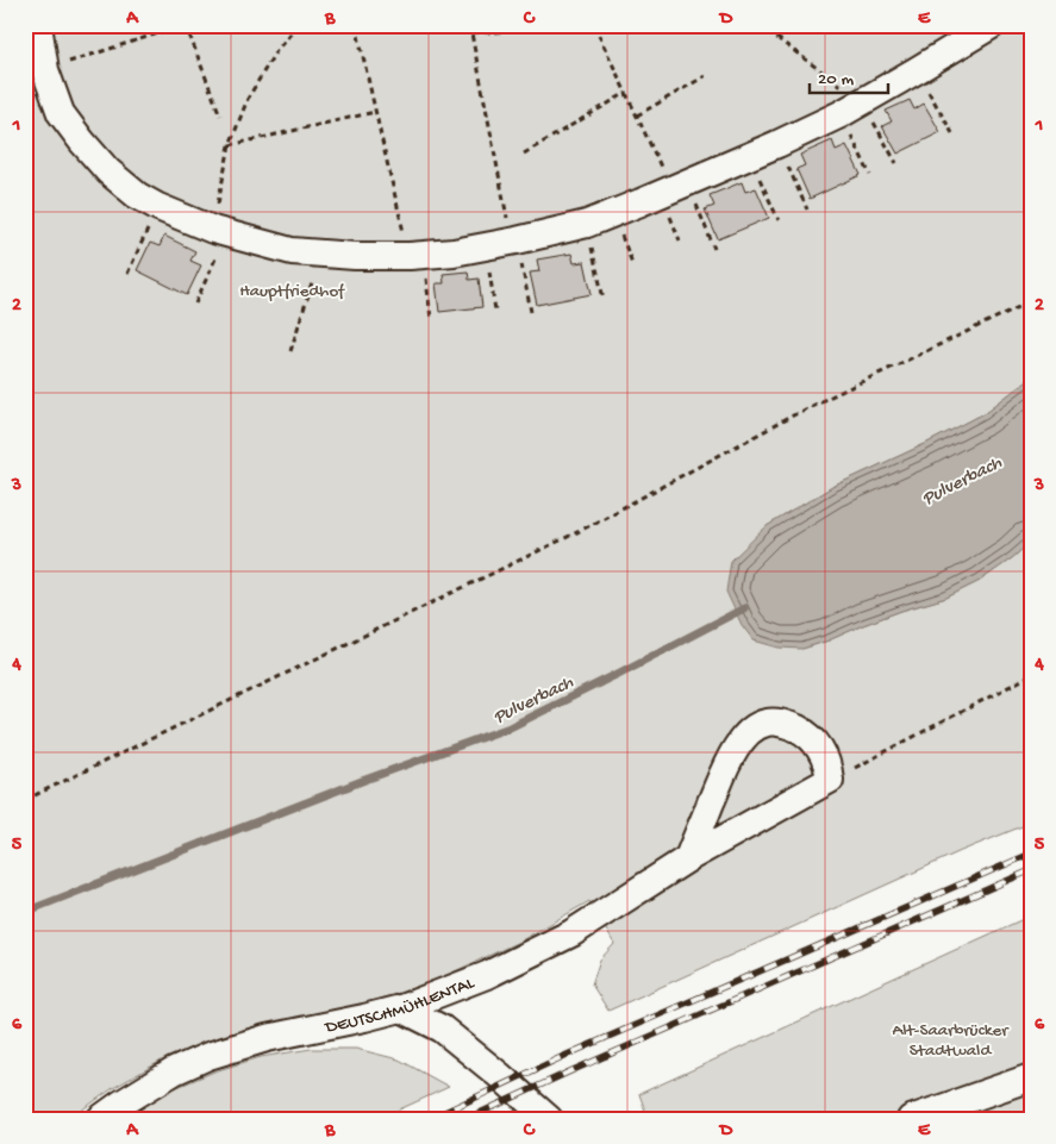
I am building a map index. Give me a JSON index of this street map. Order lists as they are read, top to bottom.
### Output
{
  "streets": {
    "lane": ["DEUTSCHMÜHLENTAL"]
  },
  "water": ["Pulverbach"],
  "parks": ["Hauptfriedhof", "Alt-Saarbrücker Stadtwald"],
  "scale_bar": "20 m",
  "grid": {
    "columns": [
      "A",
      "B",
      "C",
      "D",
      "E"
    ],
    "rows": [
      "1",
      "2",
      "3",
      "4",
      "5",
      "6"
    ]
  }
}
